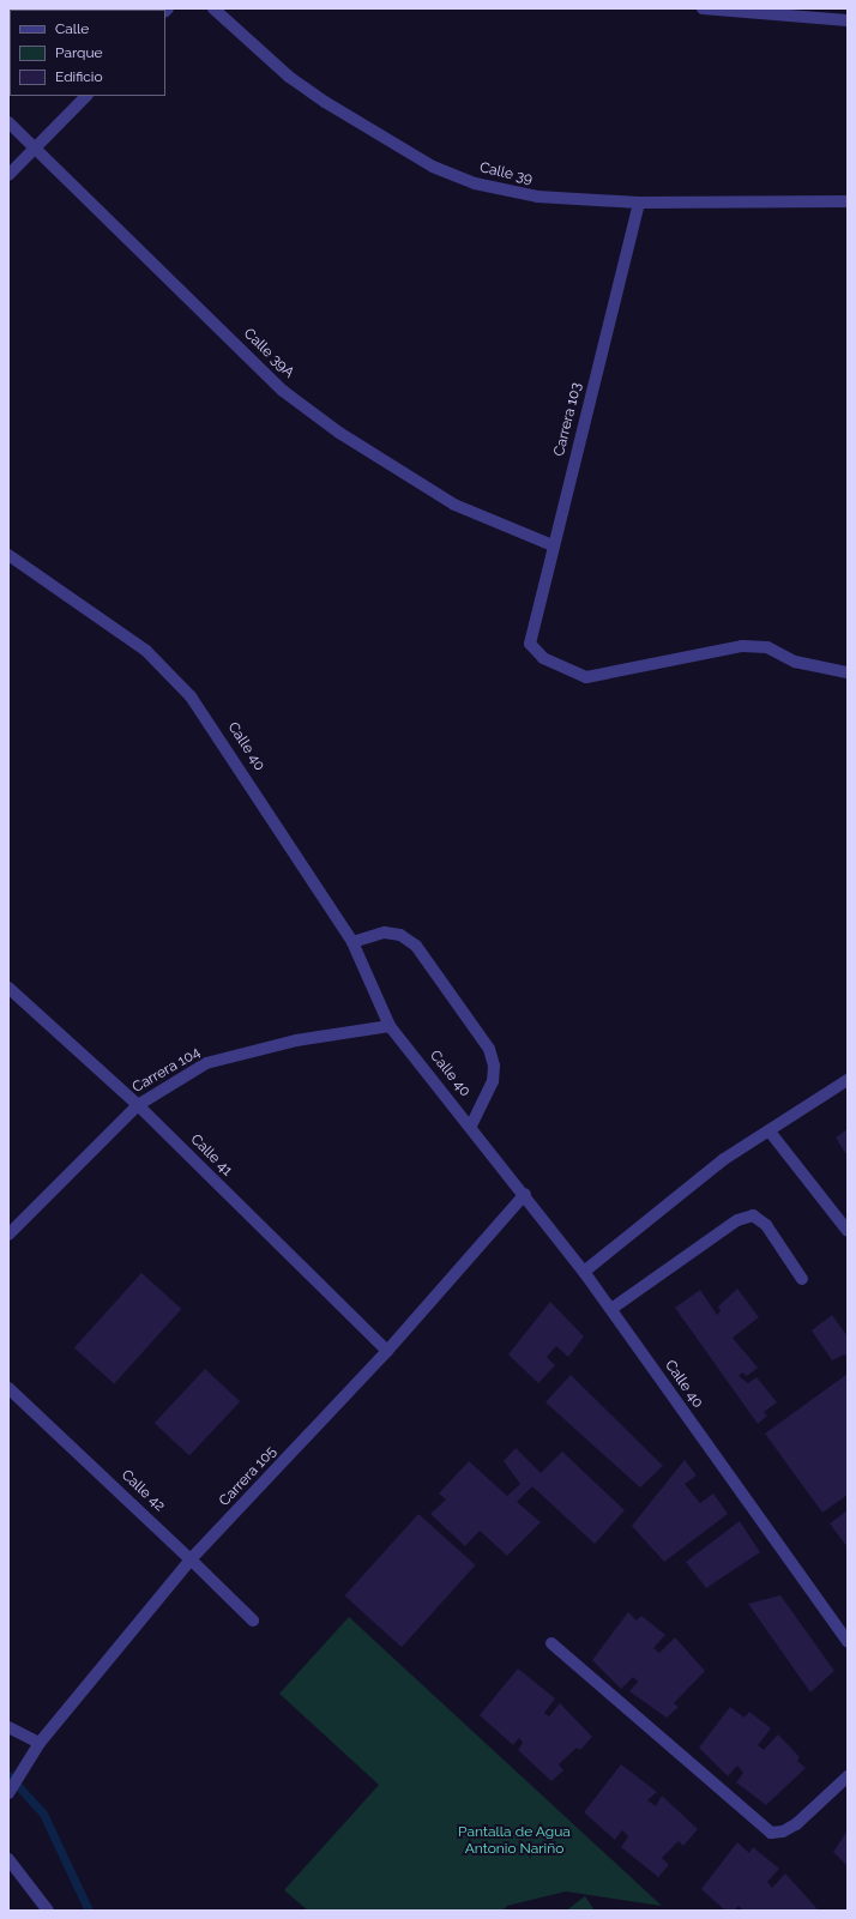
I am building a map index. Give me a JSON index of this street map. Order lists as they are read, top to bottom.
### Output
{
  "streets": {
    "street": [
      "Calle 39",
      "Calle 39A",
      "Carrera 103",
      "Calle 40",
      "Carrera 104",
      "Calle 41",
      "Carrera 105",
      "Calle 42"
    ]
  },
  "crossings": [
    ["Calle 39", "Carrera 103"],
    ["Calle 39A", "Carrera 103"],
    ["Calle 40", "Carrera 104"],
    ["Calle 40", "Carrera 105"],
    ["Carrera 104", "Calle 41"],
    ["Calle 41", "Carrera 105"],
    ["Carrera 105", "Calle 42"]
  ],
  "parks": ["Pantalla de Agua Antonio Nariño"],
  "legend": ["Calle", "Parque", "Edificio"]
}
